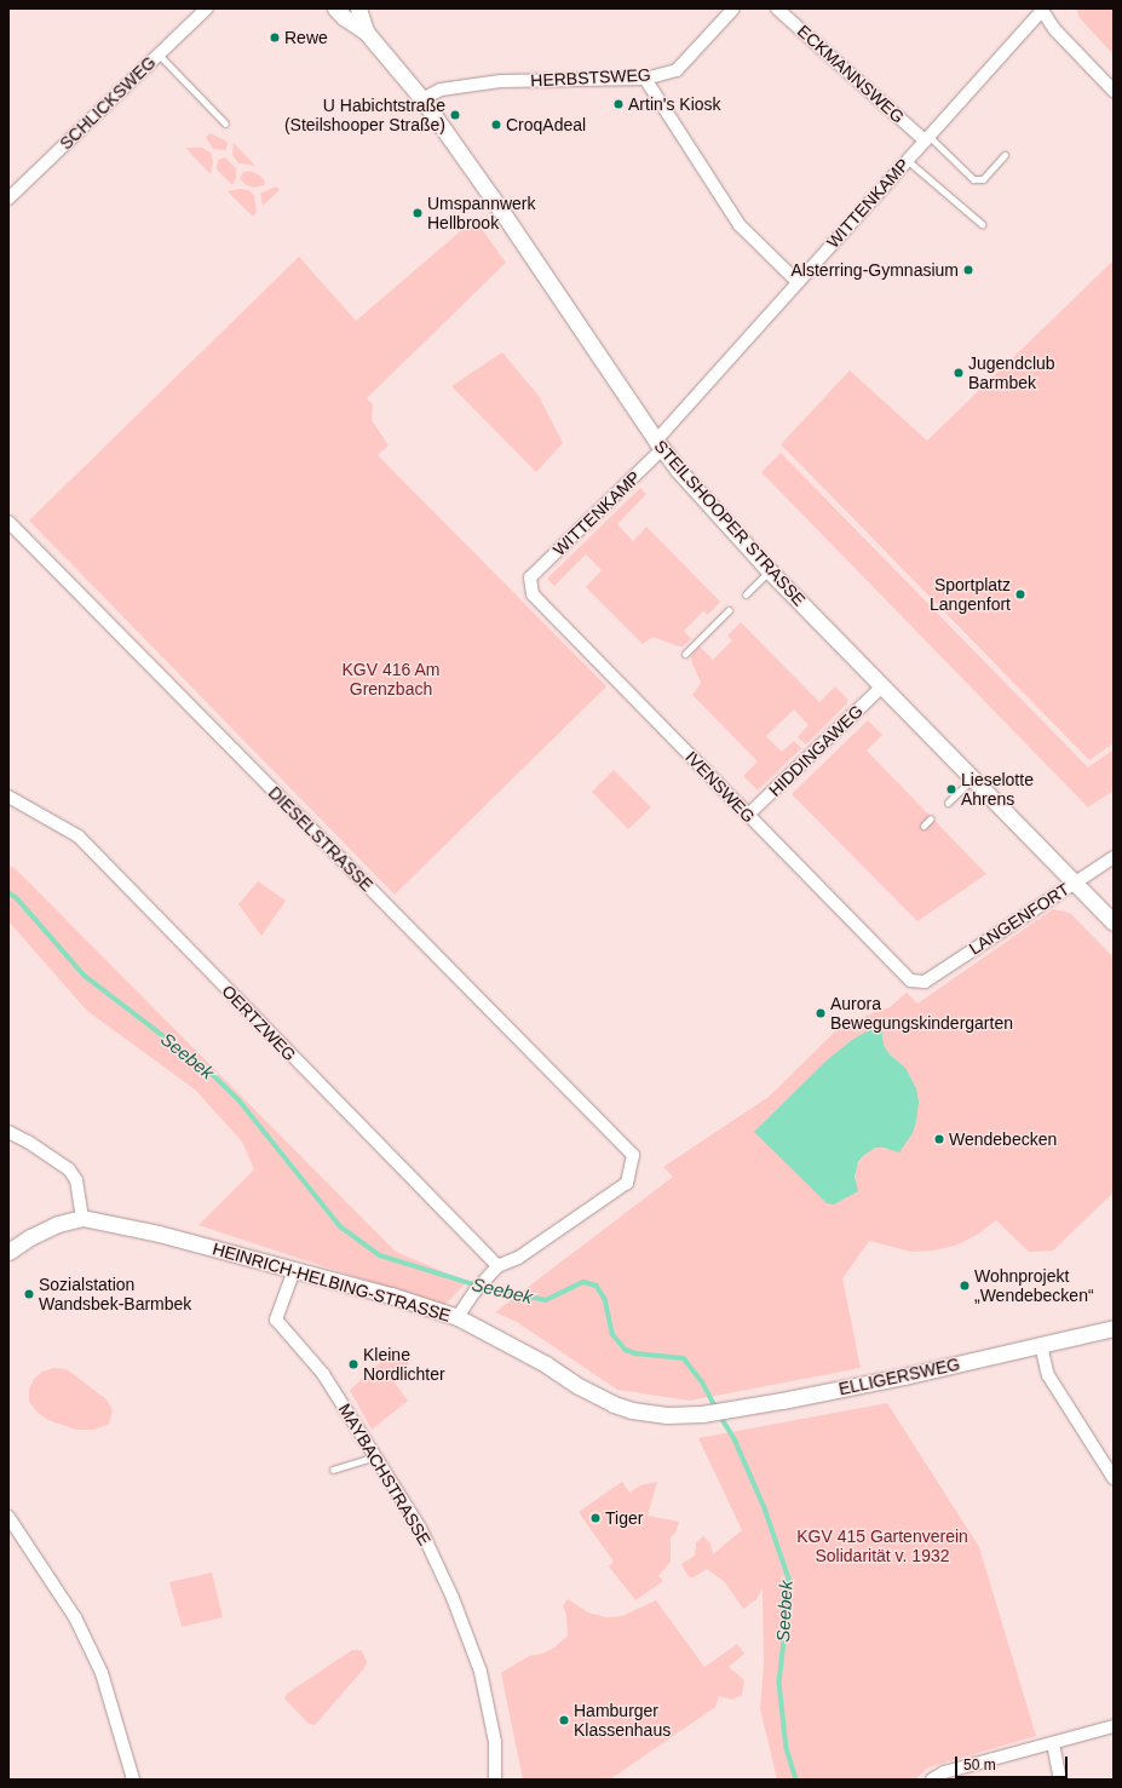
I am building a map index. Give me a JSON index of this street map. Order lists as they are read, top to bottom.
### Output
{
  "streets": {
    "street": [
      "ECKMANNSWEG",
      "HERBSTSWEG",
      "SCHLICKSWEG",
      "WITTENKAMP",
      "STEILSHOOPER STRASSE",
      "HIDDINGAWEG",
      "IVENSWEG",
      "DIESELSTRASSE",
      "LANGENFORT",
      "OERTZWEG",
      "HEINRICH-HELBING-STRASSE",
      "ELLIGERSWEG",
      "MAYBACHSTRASSE"
    ]
  },
  "crossings": [
    ["ECKMANNSWEG", "WITTENKAMP"],
    ["HERBSTSWEG", "STEILSHOOPER STRASSE"],
    ["WITTENKAMP", "STEILSHOOPER STRASSE"],
    ["WITTENKAMP", "IVENSWEG"],
    ["STEILSHOOPER STRASSE", "HIDDINGAWEG"],
    ["STEILSHOOPER STRASSE", "LANGENFORT"],
    ["HIDDINGAWEG", "IVENSWEG"],
    ["IVENSWEG", "LANGENFORT"],
    ["DIESELSTRASSE", "OERTZWEG"],
    ["HEINRICH-HELBING-STRASSE", "ELLIGERSWEG"],
    ["HEINRICH-HELBING-STRASSE", "MAYBACHSTRASSE"]
  ],
  "water": ["Seebek"],
  "parks": ["KGV 416 Am Grenzbach", "KGV 415 Gartenverein Solidarität v. 1932"],
  "places": [
    "Rewe",
    "Artin's Kiosk",
    "U Habichtstraße (Steilshooper Straße)",
    "CroqAdeal",
    "Umspannwerk Hellbrook",
    "Alsterring-Gymnasium",
    "Jugendclub Barmbek",
    "Sportplatz Langenfort",
    "Lieselotte Ahrens",
    "Aurora Bewegungskindergarten",
    "Wendebecken",
    "Wohnprojekt „Wendebecken“",
    "Sozialstation Wandsbek-Barmbek",
    "Kleine Nordlichter",
    "Tiger",
    "Hamburger Klassenhaus"
  ],
  "scale_bar": "50 m"
}
